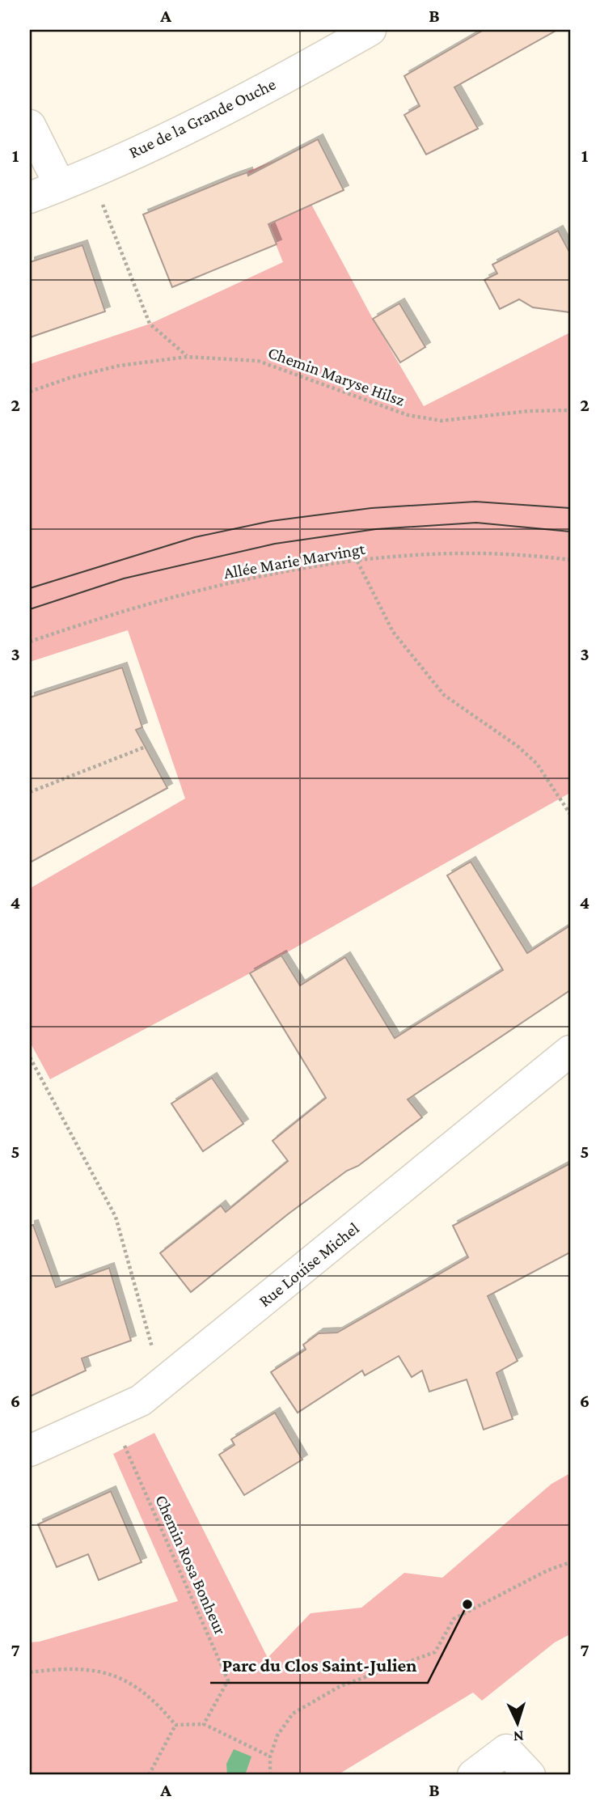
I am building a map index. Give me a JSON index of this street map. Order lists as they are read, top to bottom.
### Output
{
  "streets": {
    "street": ["Rue de la Grande Ouche", "Rue Louise Michel"],
    "path": ["Chemin Maryse Hilsz", "Allée Marie Marvingt", "Chemin Rosa Bonheur"]
  },
  "crossings": [
    ["Rue Louise Michel", "Chemin Rosa Bonheur"]
  ],
  "places": ["Parc du Clos Saint-Julien"],
  "north": "bottom",
  "grid": {
    "columns": ["A", "B"],
    "rows": [
      "1",
      "2",
      "3",
      "4",
      "5",
      "6",
      "7"
    ]
  }
}
